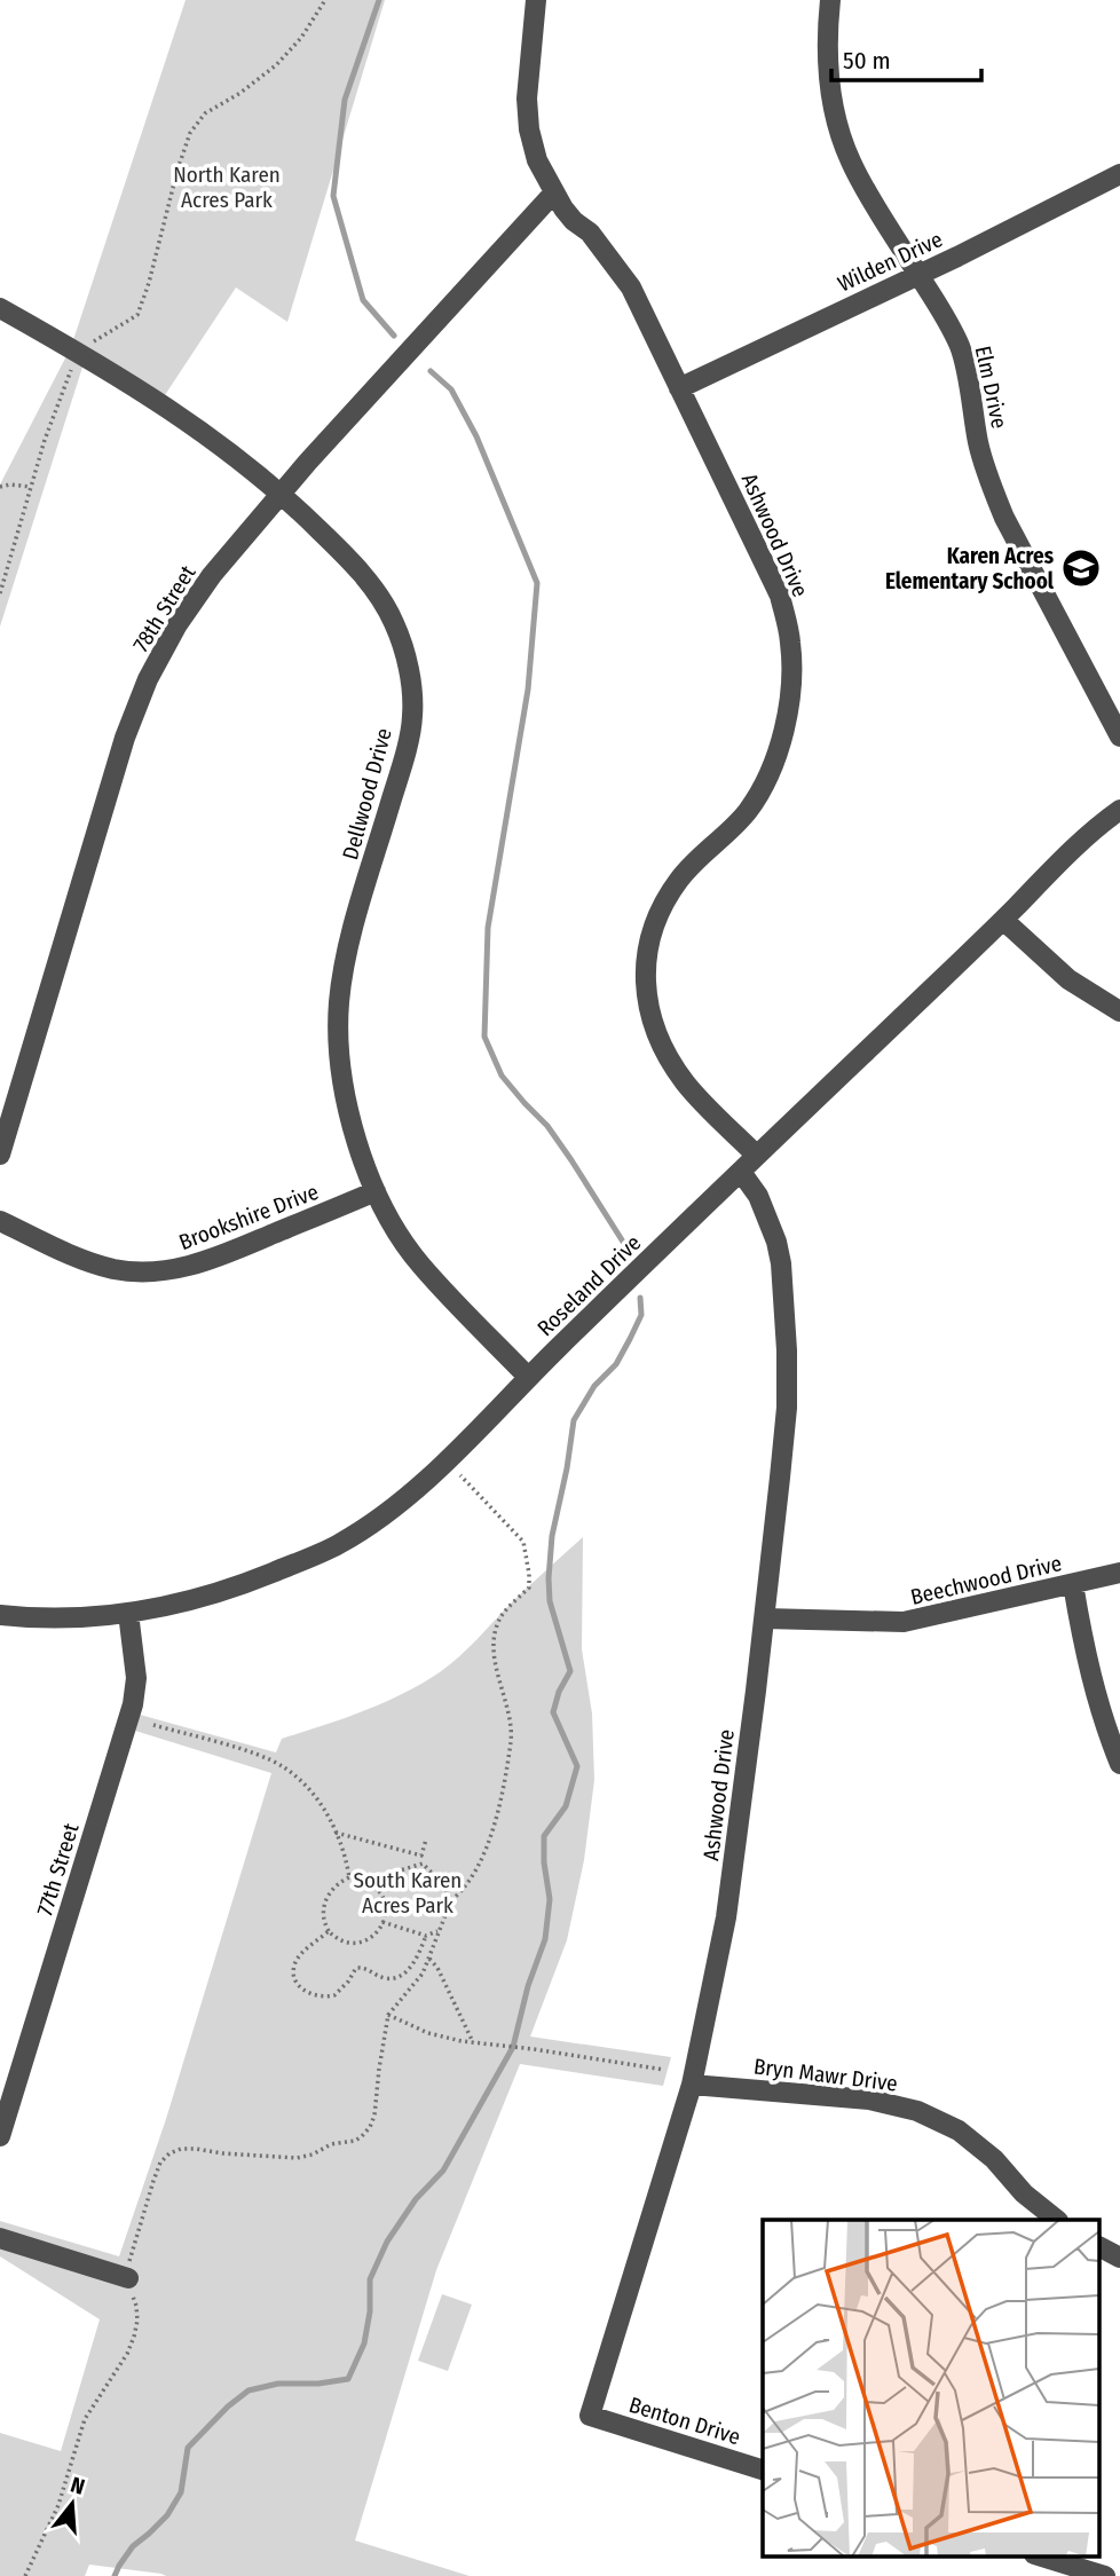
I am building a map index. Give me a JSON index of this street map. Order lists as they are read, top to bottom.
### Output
{
  "streets": {
    "street": [
      "Wilden Drive",
      "Elm Drive",
      "Ashwood Drive",
      "78th Street",
      "Dellwood Drive",
      "Brookshire Drive",
      "Roseland Drive",
      "Beechwood Drive",
      "77th Street",
      "Bryn Mawr Drive",
      "Benton Drive"
    ]
  },
  "crossings": [
    ["Wilden Drive", "Elm Drive"],
    ["Wilden Drive", "Ashwood Drive"],
    ["Ashwood Drive", "78th Street"],
    ["Ashwood Drive", "Roseland Drive"],
    ["Ashwood Drive", "Beechwood Drive"],
    ["Ashwood Drive", "Bryn Mawr Drive"],
    ["Ashwood Drive", "Benton Drive"],
    ["78th Street", "Dellwood Drive"],
    ["Dellwood Drive", "Brookshire Drive"],
    ["Dellwood Drive", "Roseland Drive"],
    ["Roseland Drive", "77th Street"]
  ],
  "parks": ["North Karen Acres Park", "South Karen Acres Park"],
  "places": {
    "school or university": ["Karen Acres Elementary School"]
  },
  "scale_bar": "50 m",
  "north": "top"
}
